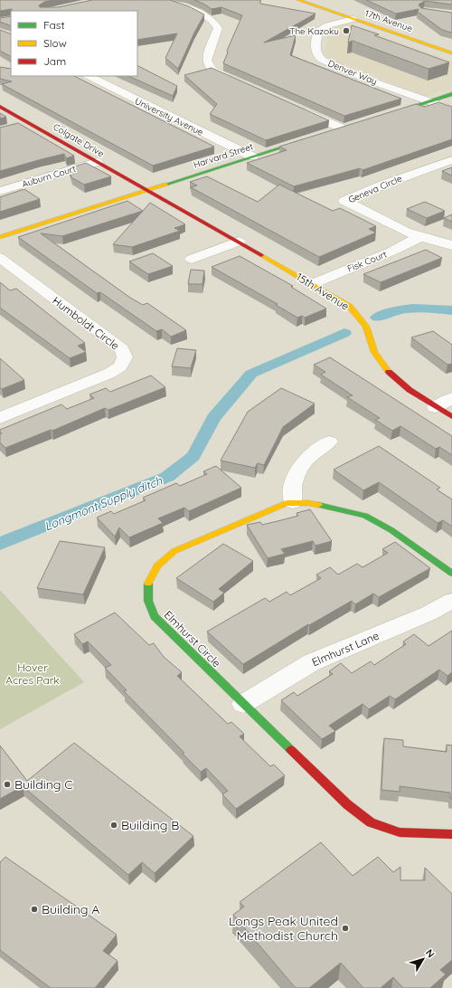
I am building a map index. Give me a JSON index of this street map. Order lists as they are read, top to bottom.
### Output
{
  "streets": {
    "street": [
      "17th Avenue",
      "Denver Way",
      "University Avenue",
      "Colgate Drive",
      "Harvard Street",
      "Auburn Court",
      "Geneva Circle",
      "Fisk Court",
      "15th Avenue",
      "Humboldt Circle",
      "Elmhurst Circle",
      "Elmhurst Lane"
    ]
  },
  "crossings": [
    ["17th Avenue", "Denver Way"],
    ["University Avenue", "Harvard Street"],
    ["Colgate Drive", "Harvard Street"],
    ["Colgate Drive", "Auburn Court"],
    ["Colgate Drive", "15th Avenue"],
    ["Harvard Street", "15th Avenue"],
    ["Geneva Circle", "Fisk Court"],
    ["Fisk Court", "15th Avenue"],
    ["Elmhurst Circle", "Elmhurst Lane"]
  ],
  "water": ["Longmont Supply ditch"],
  "parks": ["Hover Acres Park"],
  "places": [
    "The Kazoku",
    "Building C",
    "Building B",
    "Building A",
    "Longs Peak United Methodist Church"
  ],
  "legend": ["Fast", "Slow", "Jam"],
  "north": "top right"
}
